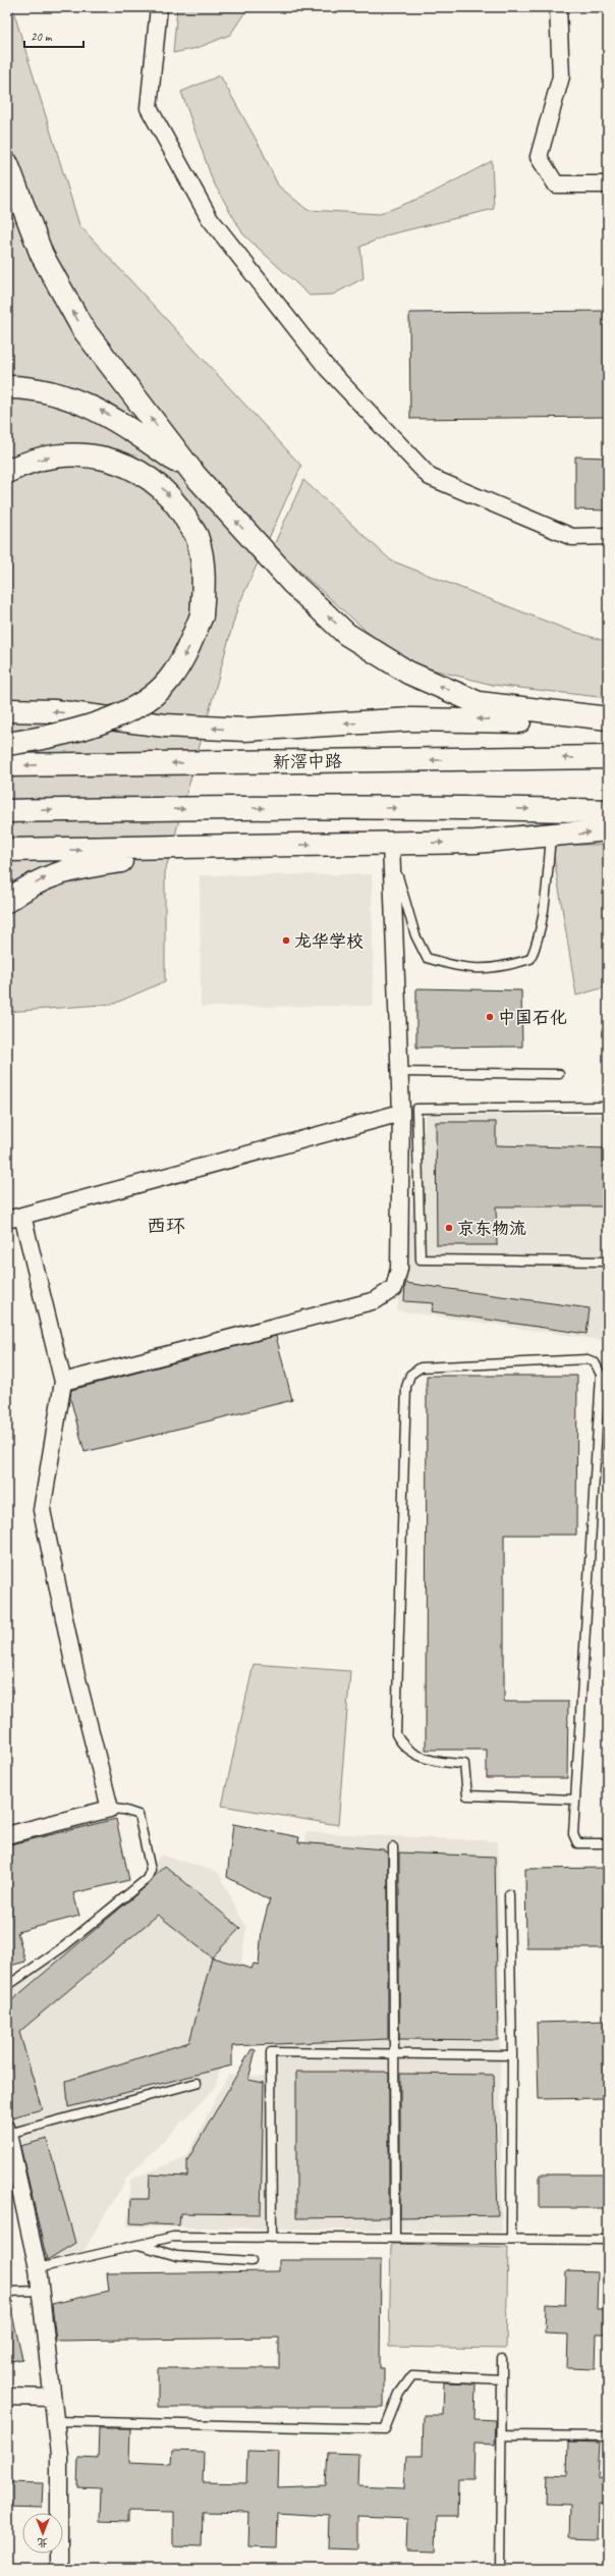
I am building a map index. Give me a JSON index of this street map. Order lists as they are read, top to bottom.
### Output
{
  "streets": {
    "highway": ["新滘中路"]
  },
  "districts": ["西环"],
  "places": ["龙华学校", "中国石化", "京东物流"],
  "scale_bar": "20 m",
  "north": "bottom"
}
